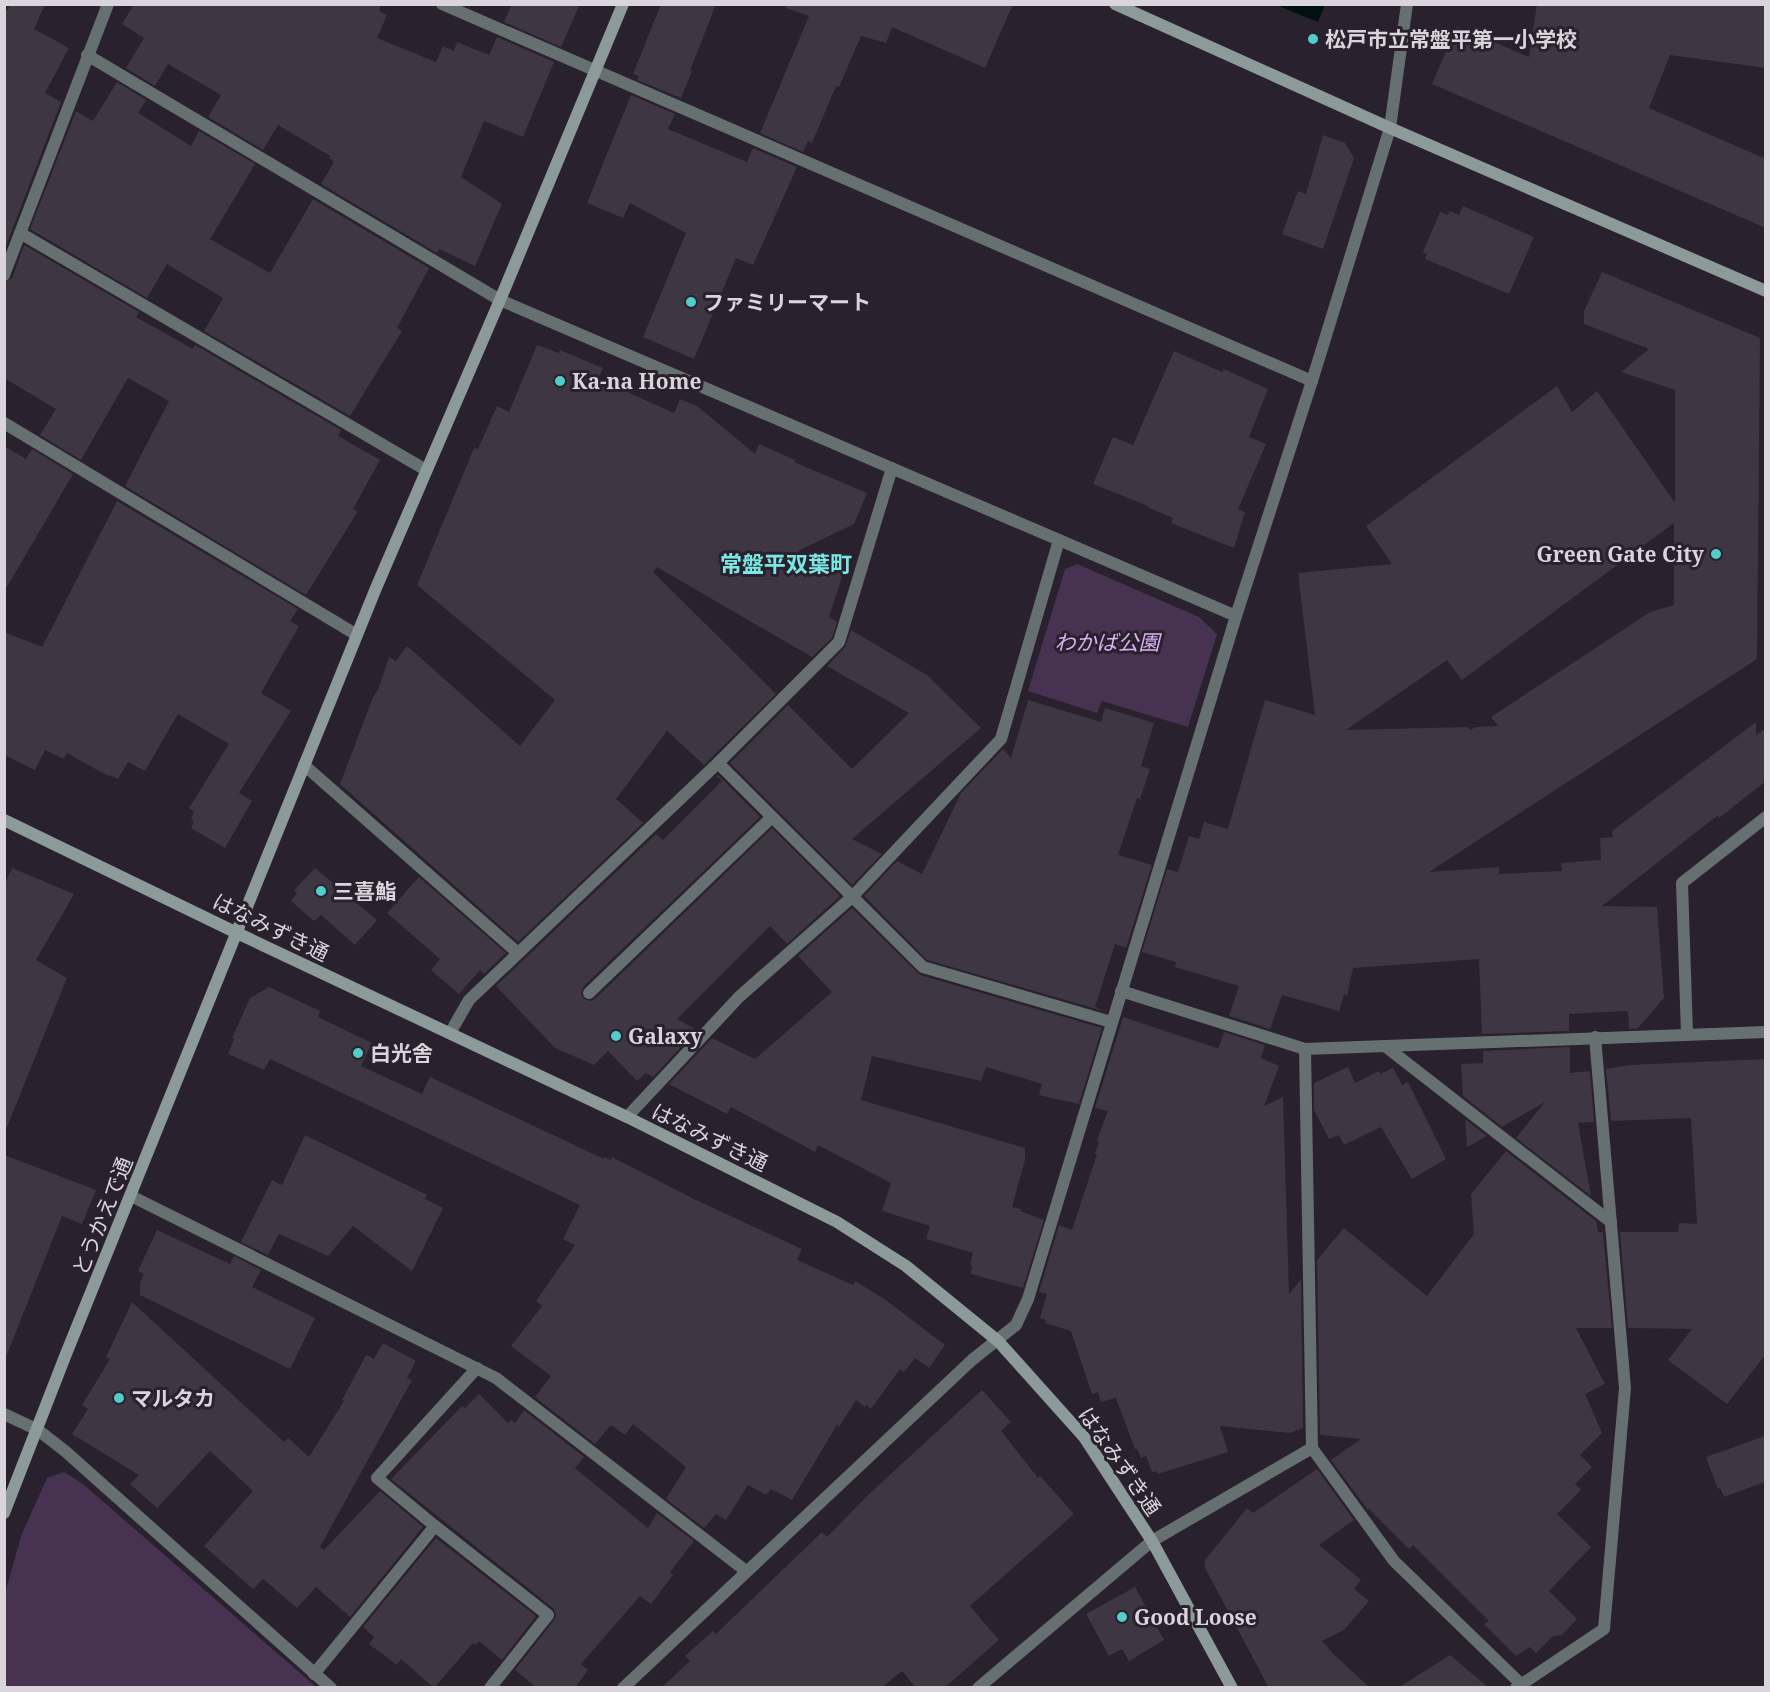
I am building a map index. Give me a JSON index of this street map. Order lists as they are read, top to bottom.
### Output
{
  "streets": {
    "street": ["はなみずき通", "とうかえで通"]
  },
  "crossings": [
    ["はなみずき通", "とうかえで通"]
  ],
  "districts": ["常盤平双葉町"],
  "parks": ["わかば公園"],
  "places": [
    "松戸市立常盤平第一小学校",
    "ファミリーマート",
    "Ka-na Home",
    "Green Gate City",
    "三喜鮨",
    "Galaxy",
    "白光舎",
    "マルタカ",
    "Good Loose"
  ]
}
